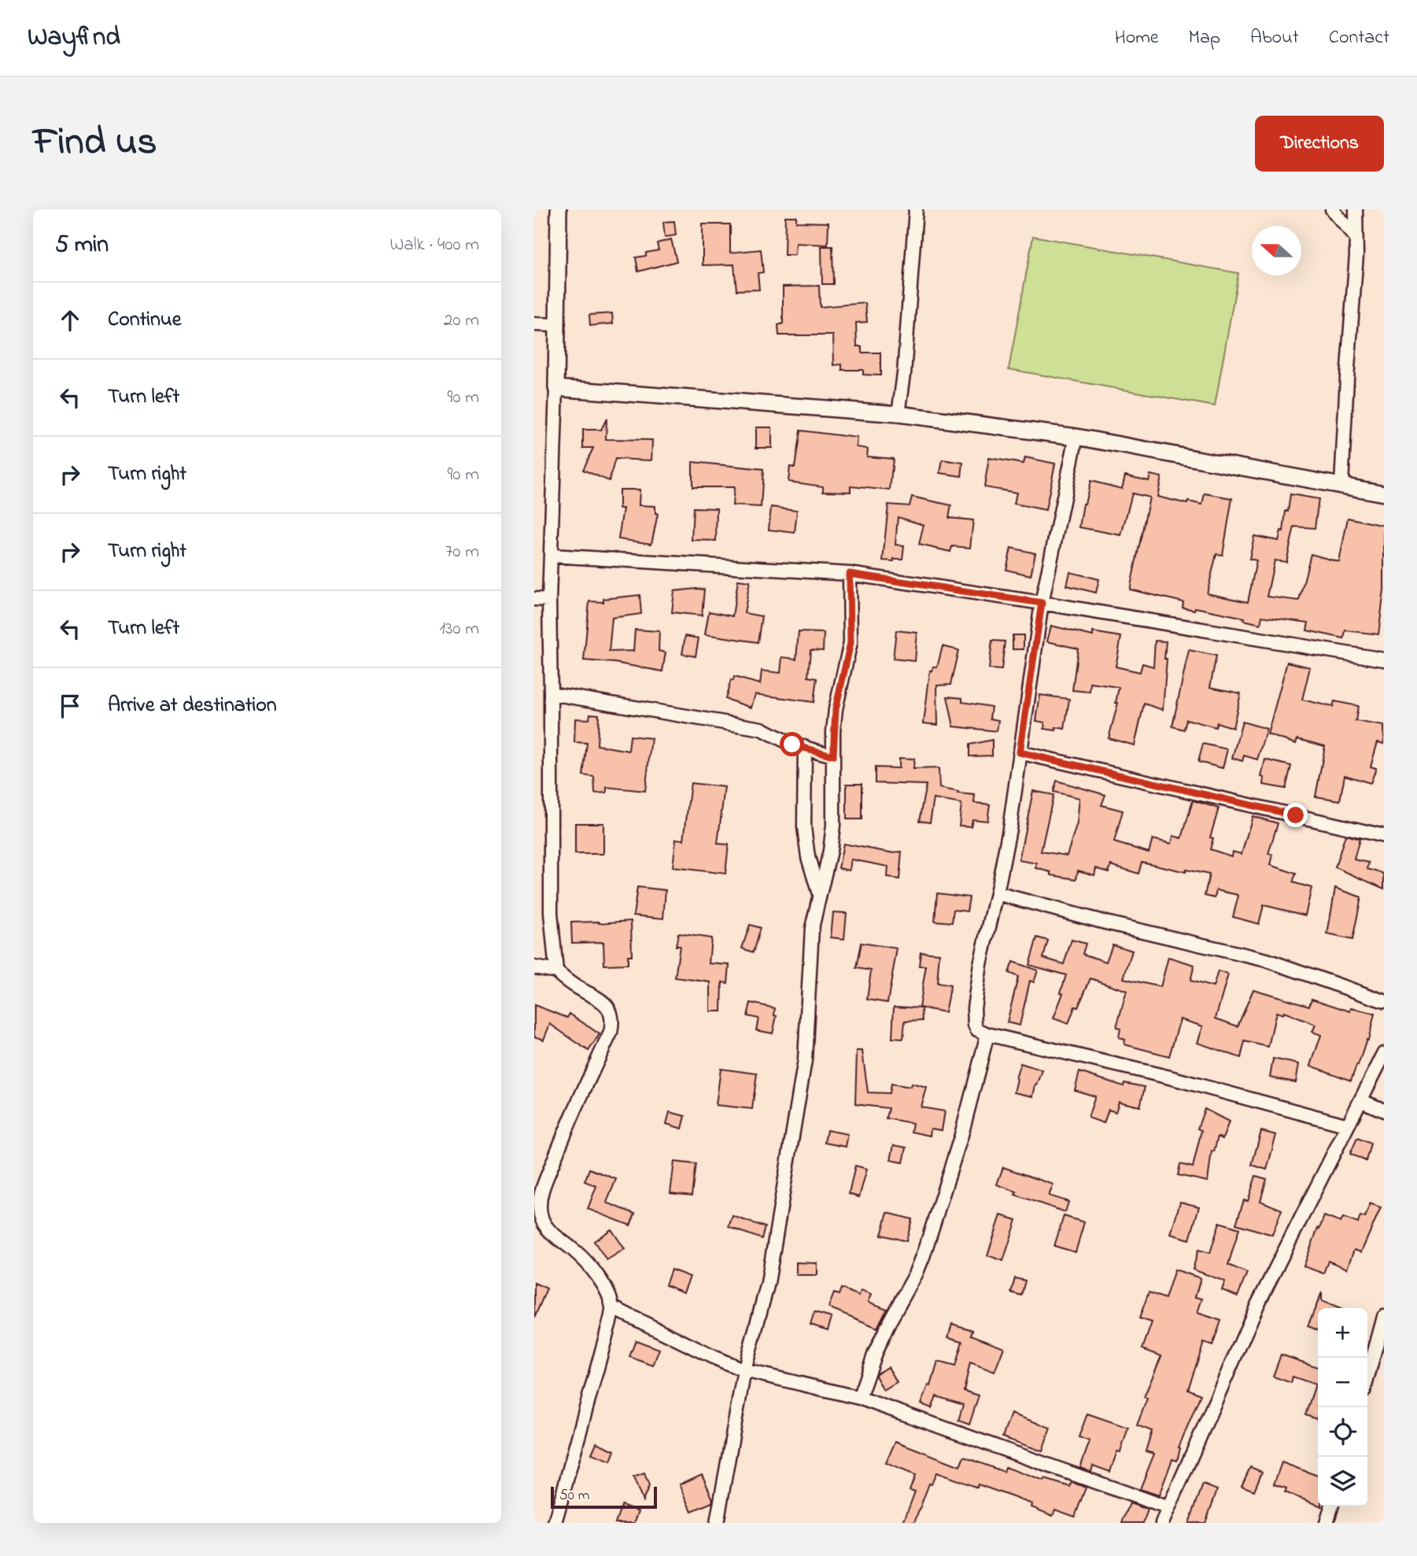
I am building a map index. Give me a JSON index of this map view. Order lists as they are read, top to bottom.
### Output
{
  "scale_bar": "50 m",
  "north": "left",
  "page": {
    "header": "Wayfind",
    "nav": [
      "Home",
      "Map",
      "About",
      "Contact"
    ],
    "title": "Find us",
    "buttons": "Directions",
    "heading": ["5 min", "Walk · 400 m"],
    "list": [
      ["Continue", "20 m"],
      ["Turn left", "90 m"],
      ["Turn right", "90 m"],
      ["Turn right", "70 m"],
      ["Turn left", "130 m"],
      "Arrive at destination"
    ],
    "map_buttons": ["+", "−"],
    "scale": "50 m"
  }
}
